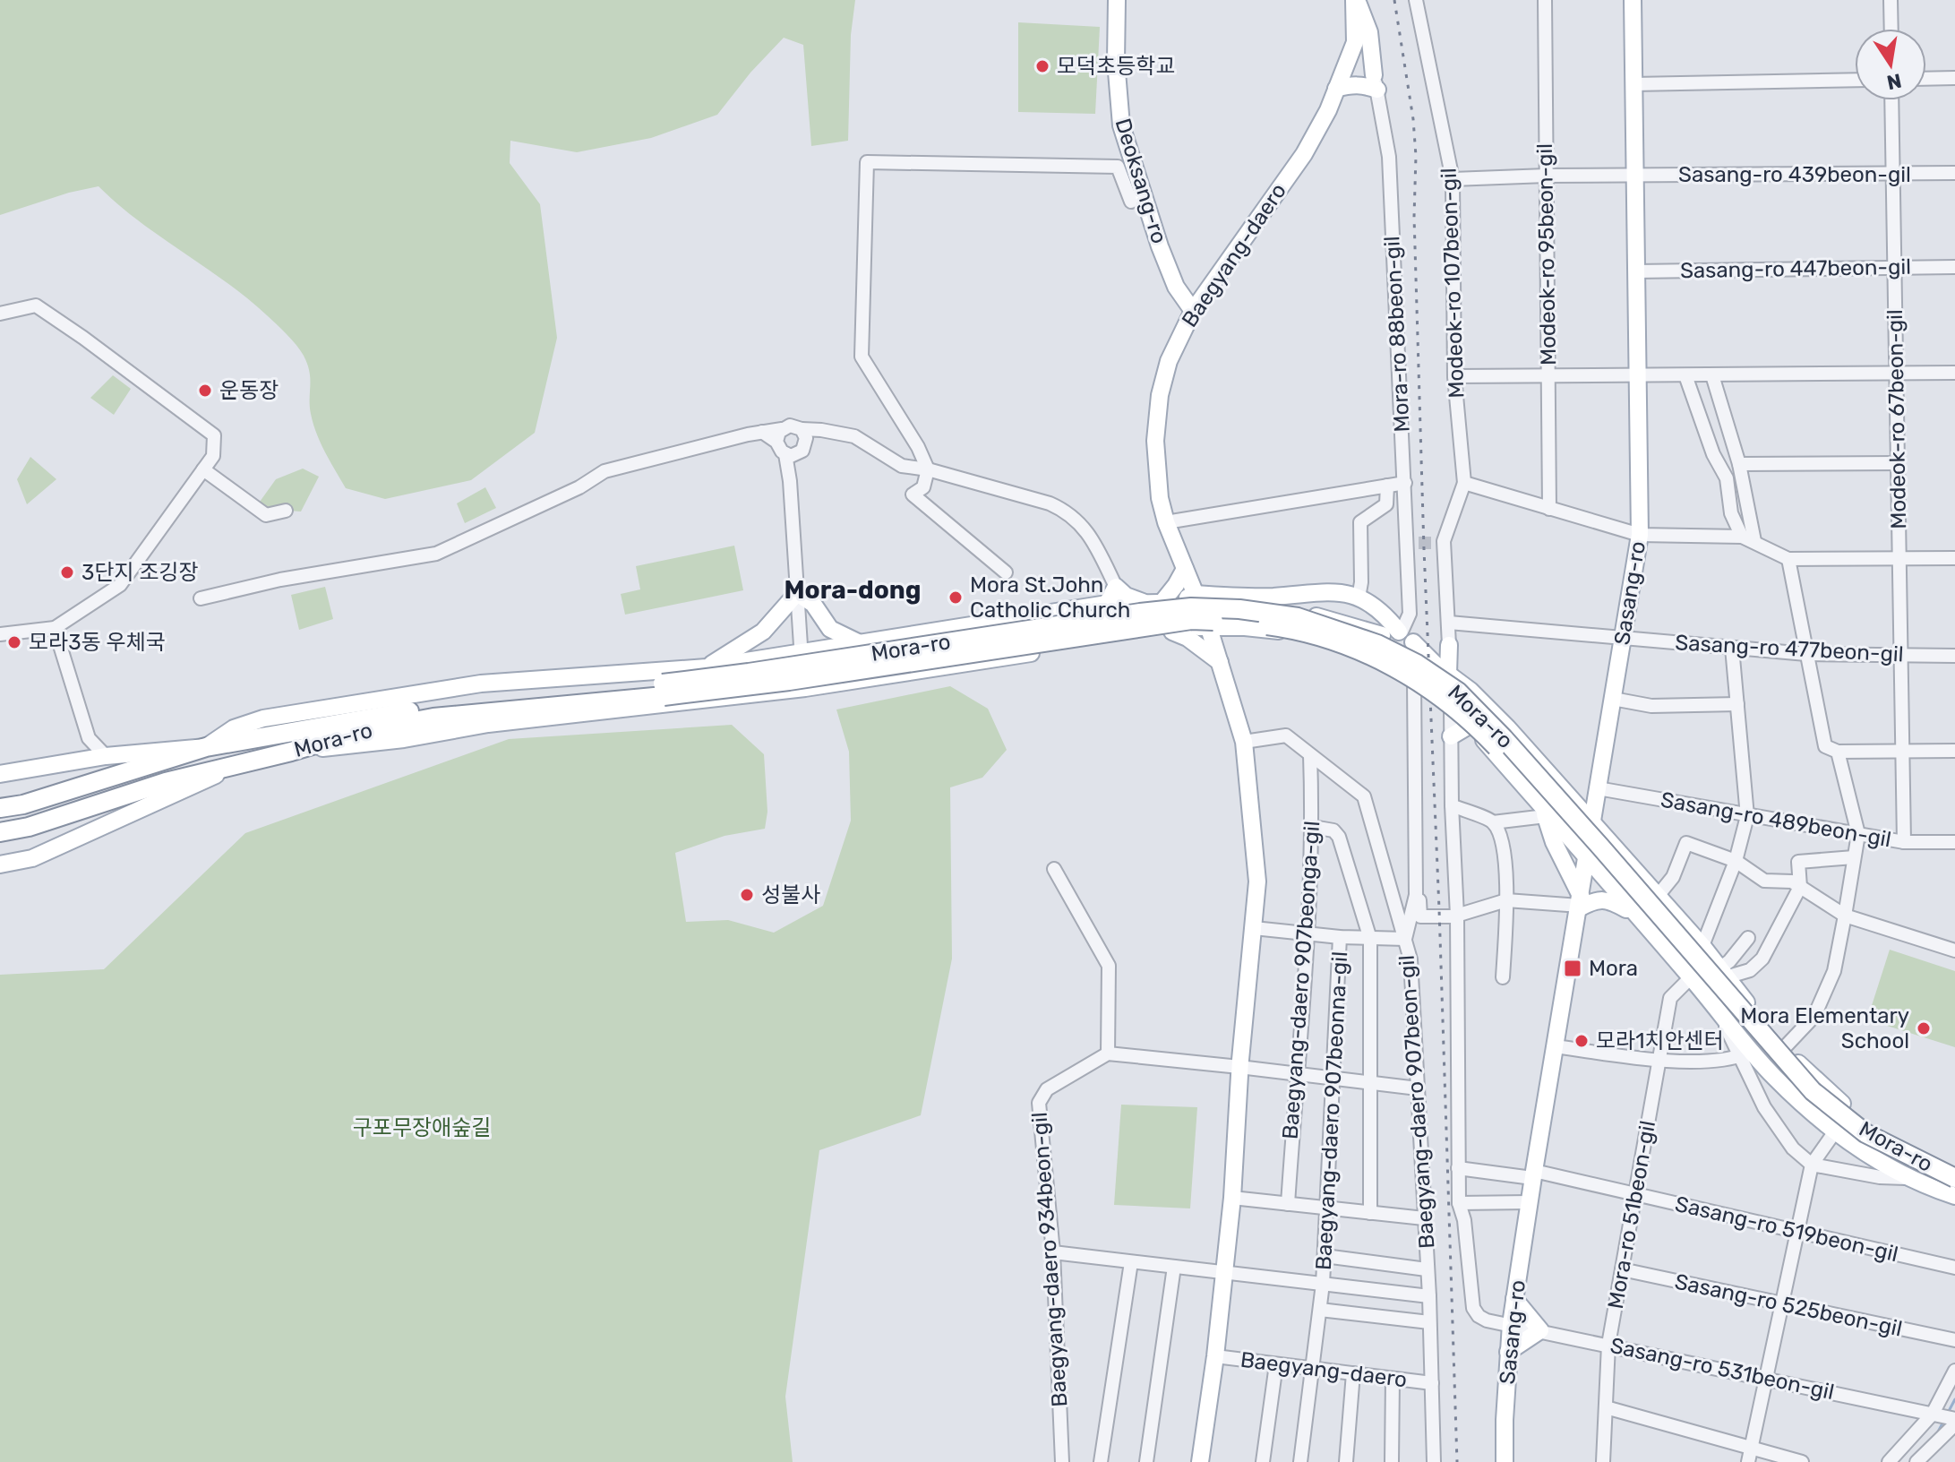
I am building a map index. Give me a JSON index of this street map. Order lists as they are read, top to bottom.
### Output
{
  "streets": {
    "highway": ["Mora-ro"],
    "main road": ["Deoksang-ro", "Baegyang-daero", "Sasang-ro"],
    "street": [
      "Sasang-ro 439beon-gil",
      "Modeok-ro 95beon-gil",
      "Sasang-ro 447beon-gil",
      "Modeok-ro 107beon-gil",
      "Mora-ro 88beon-gil",
      "Modeok-ro 67beon-gil",
      "Sasang-ro 477beon-gil",
      "Sasang-ro 489beon-gil",
      "Baegyang-daero 907beonga-gil",
      "Baegyang-daero 907beon-gil",
      "Baegyang-daero 907beonna-gil",
      "Mora-ro 51beon-gil",
      "Sasang-ro 519beon-gil",
      "Baegyang-daero 934beon-gil",
      "Sasang-ro 525beon-gil",
      "Sasang-ro 531beon-gil"
    ]
  },
  "crossings": [
    ["Sasang-ro 439beon-gil", "Modeok-ro 95beon-gil"],
    ["Sasang-ro 439beon-gil", "Modeok-ro 107beon-gil"],
    ["Sasang-ro 439beon-gil", "Modeok-ro 67beon-gil"],
    ["Sasang-ro 439beon-gil", "Sasang-ro"],
    ["Deoksang-ro", "Baegyang-daero"],
    ["Baegyang-daero", "Mora-ro 88beon-gil"],
    ["Baegyang-daero", "Mora-ro"],
    ["Baegyang-daero", "Baegyang-daero 907beon-gil"],
    ["Baegyang-daero", "Baegyang-daero 907beonna-gil"],
    ["Sasang-ro 447beon-gil", "Modeok-ro 67beon-gil"],
    ["Sasang-ro 447beon-gil", "Sasang-ro"],
    ["Mora-ro 88beon-gil", "Mora-ro"],
    ["Modeok-ro 67beon-gil", "Sasang-ro 477beon-gil"],
    ["Modeok-ro 67beon-gil", "Sasang-ro 489beon-gil"],
    ["Sasang-ro", "Mora-ro"],
    ["Sasang-ro", "Sasang-ro 477beon-gil"],
    ["Sasang-ro", "Sasang-ro 489beon-gil"],
    ["Sasang-ro", "Sasang-ro 519beon-gil"],
    ["Sasang-ro", "Sasang-ro 531beon-gil"],
    ["Mora-ro", "Baegyang-daero 907beon-gil"],
    ["Mora-ro", "Mora-ro 51beon-gil"],
    ["Mora-ro", "Sasang-ro 531beon-gil"],
    ["Baegyang-daero 907beonga-gil", "Baegyang-daero 907beon-gil"],
    ["Mora-ro 51beon-gil", "Sasang-ro 519beon-gil"],
    ["Mora-ro 51beon-gil", "Sasang-ro 525beon-gil"],
    ["Mora-ro 51beon-gil", "Sasang-ro 531beon-gil"]
  ],
  "districts": ["Mora-dong"],
  "parks": ["구포무장애숲길"],
  "places": {
    "other": [
      "모덕초등학교",
      "운동장",
      "3단지 조깅장",
      "Mora St.John Catholic Church",
      "모라3동 우체국",
      "성불사",
      "Mora Elementary School",
      "모라1치안센터"
    ],
    "transit": ["Mora"]
  },
  "north": "bottom"
}
